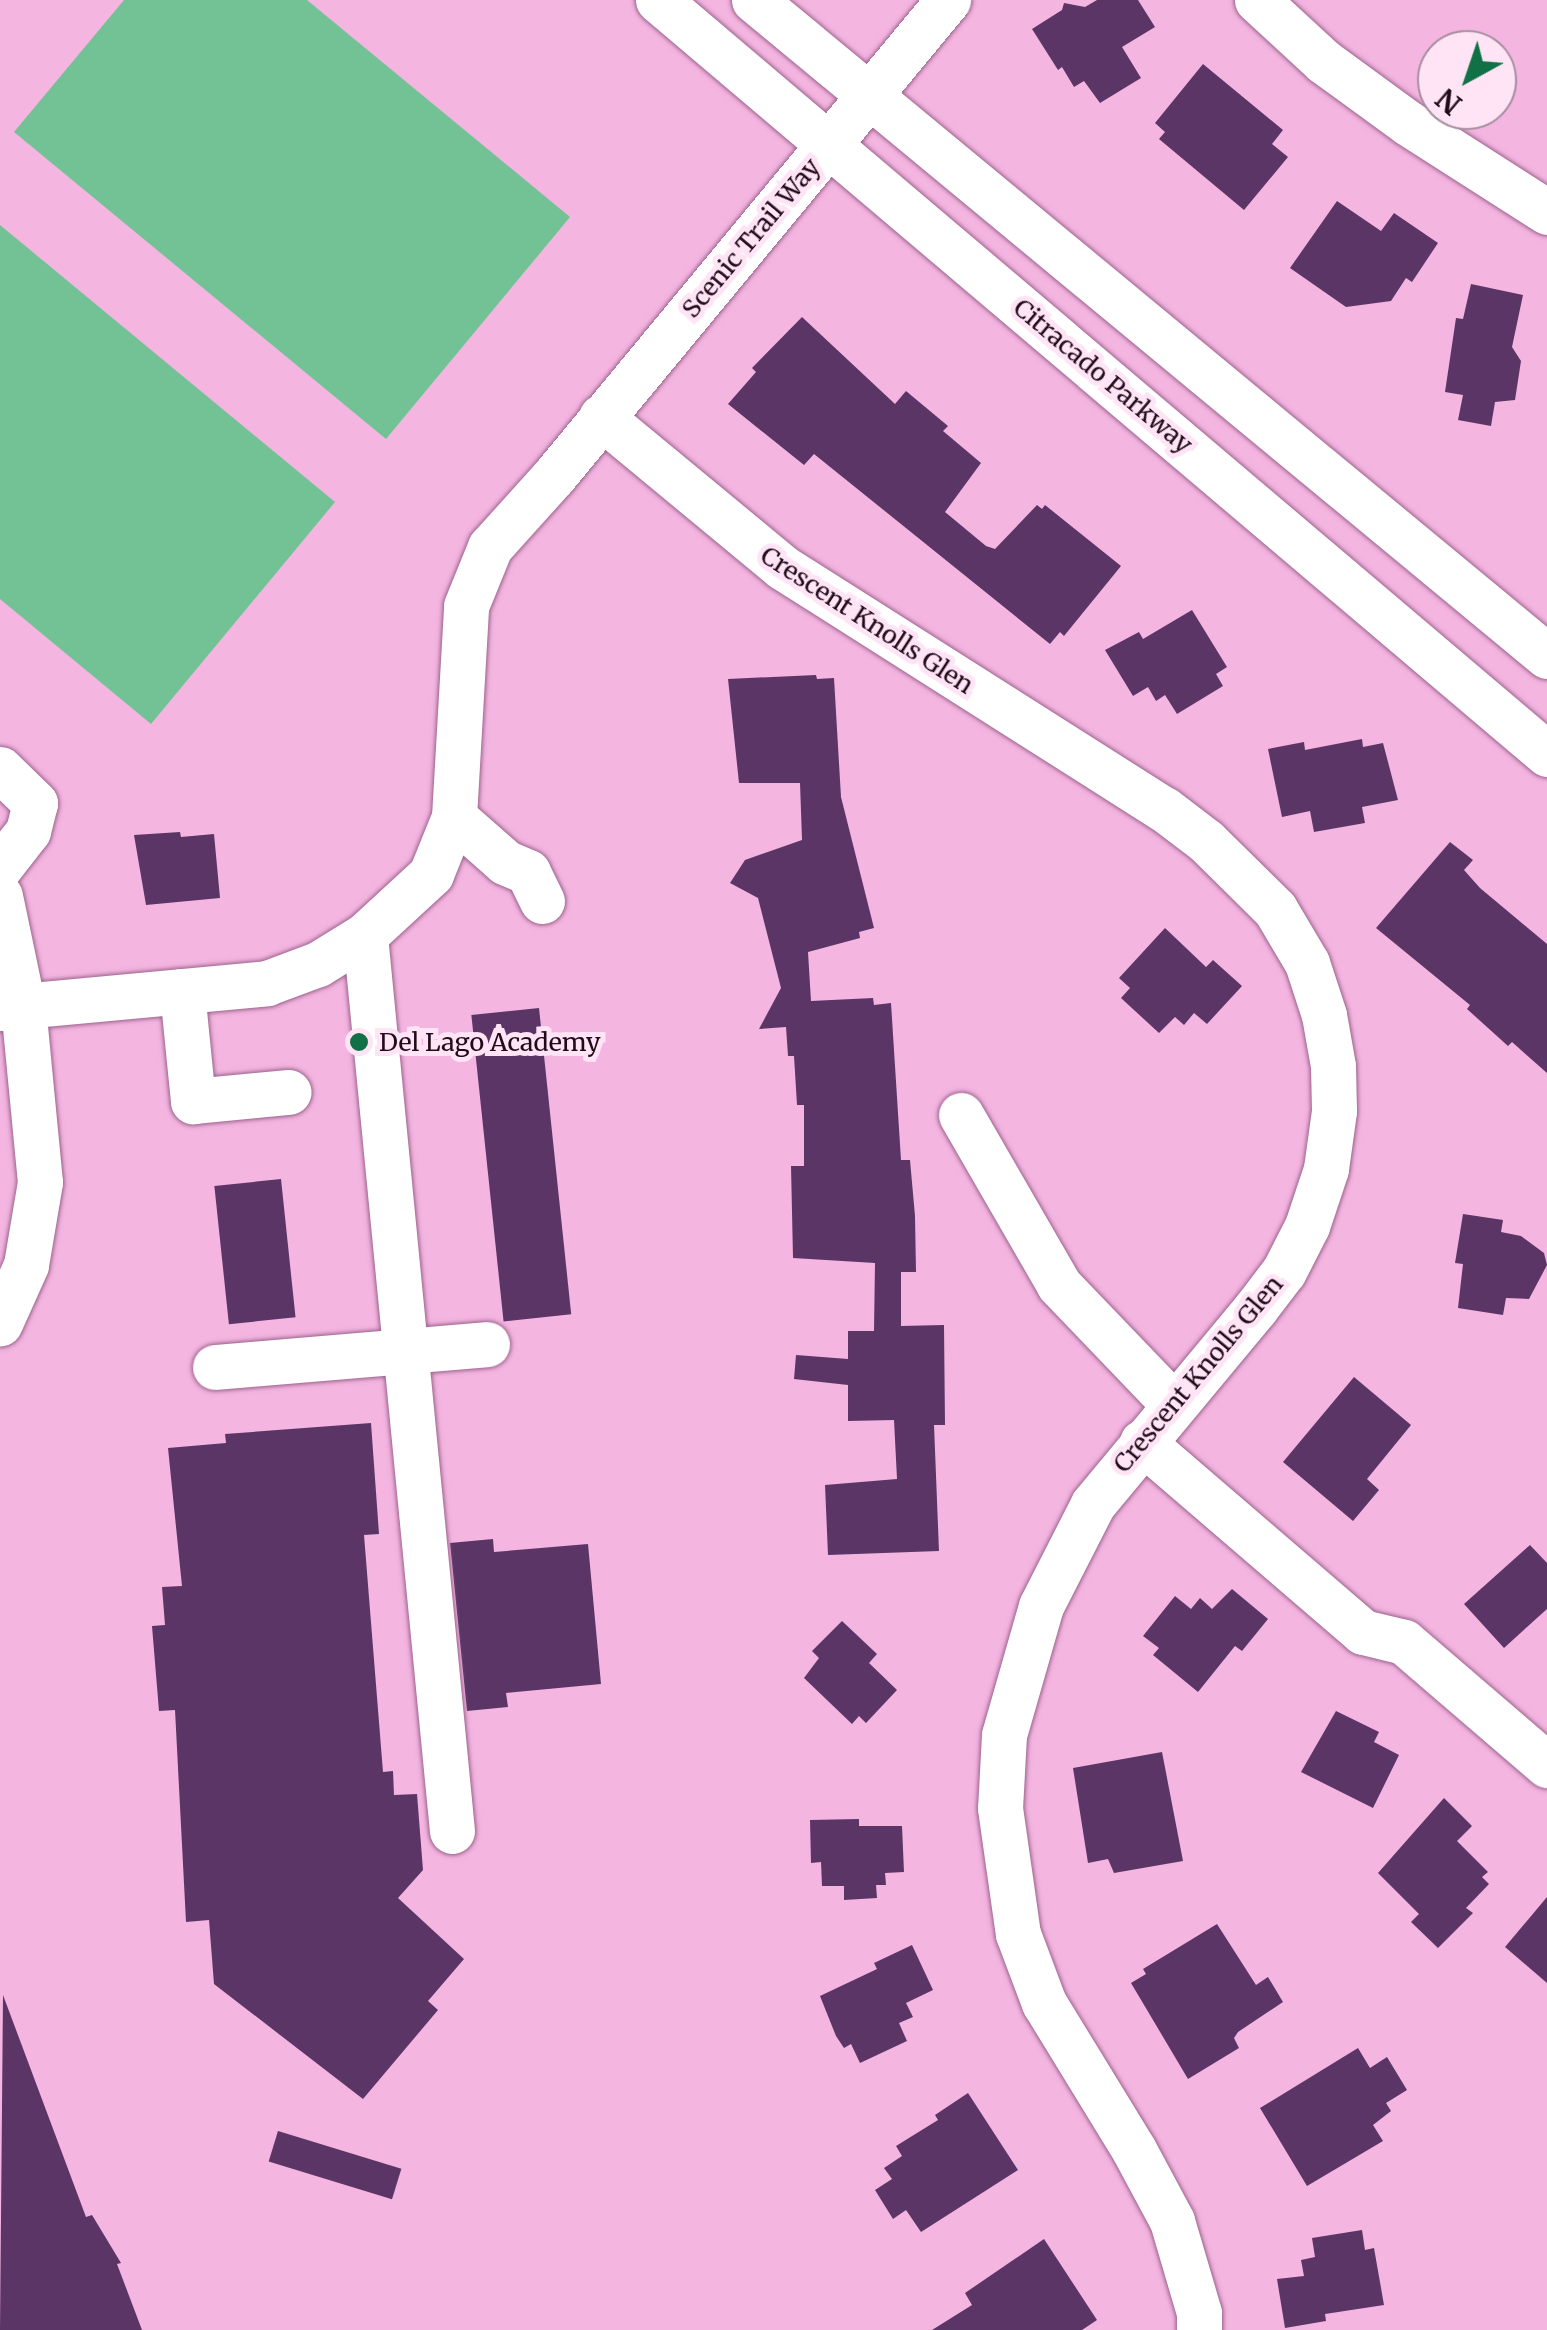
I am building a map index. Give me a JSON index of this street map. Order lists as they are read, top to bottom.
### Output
{
  "streets": {
    "street": ["Scenic Trail Way", "Citracado Parkway", "Crescent Knolls Glen"]
  },
  "crossings": [
    ["Scenic Trail Way", "Citracado Parkway"],
    ["Scenic Trail Way", "Crescent Knolls Glen"]
  ],
  "places": ["Del Lago Academy"],
  "north": "bottom left"
}
